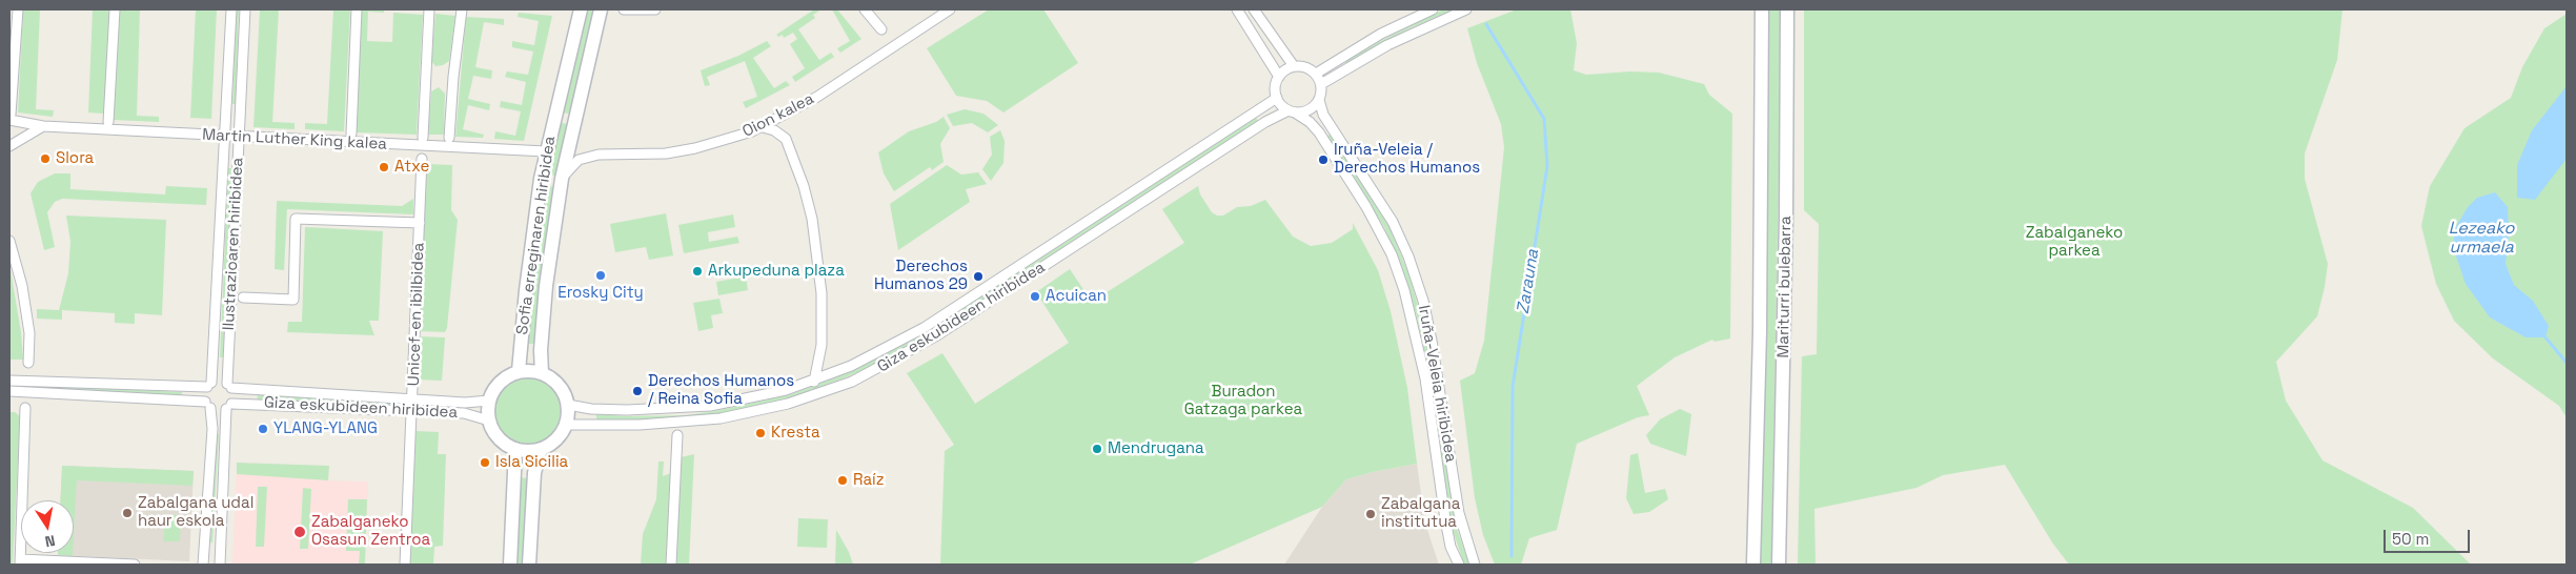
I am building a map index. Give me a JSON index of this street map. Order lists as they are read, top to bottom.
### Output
{
  "streets": {
    "main road": ["Sofia erreginaren hiribidea", "Mariturri bulebarra"],
    "street": [
      "Oion kalea",
      "Martin Luther King kalea",
      "Ilustrazioaren hiribidea",
      "Unicef-en ibilbidea",
      "Giza eskubideen hiribidea",
      "Iruña-Veleia hiribidea"
    ]
  },
  "crossings": [
    ["Oion kalea", "Sofia erreginaren hiribidea"],
    ["Martin Luther King kalea", "Sofia erreginaren hiribidea"],
    ["Martin Luther King kalea", "Ilustrazioaren hiribidea"],
    ["Sofia erreginaren hiribidea", "Giza eskubideen hiribidea"],
    ["Ilustrazioaren hiribidea", "Giza eskubideen hiribidea"],
    ["Unicef-en ibilbidea", "Giza eskubideen hiribidea"],
    ["Giza eskubideen hiribidea", "Iruña-Veleia hiribidea"]
  ],
  "water": ["Lezeako urmaela", "Zarauna"],
  "parks": ["Zabalganeko parkea", "Buradon Gatzaga parkea"],
  "places": [
    "Slora",
    "Iruña-Veleia / Derechos Humanos",
    "Atxe",
    "Arkupeduna plaza",
    "Erosky City",
    "Derechos Humanos 29",
    "Acuican",
    "Derechos Humanos / Reina Sofia",
    "YLANG-YLANG",
    "Kresta",
    "Mendrugana",
    "Isla Sicilia",
    "Raíz",
    "Zabalgana udal haur eskola",
    "Zabalgana institutua",
    "Zabalganeko Osasun Zentroa"
  ],
  "scale_bar": "50 m",
  "north": "bottom"
}
